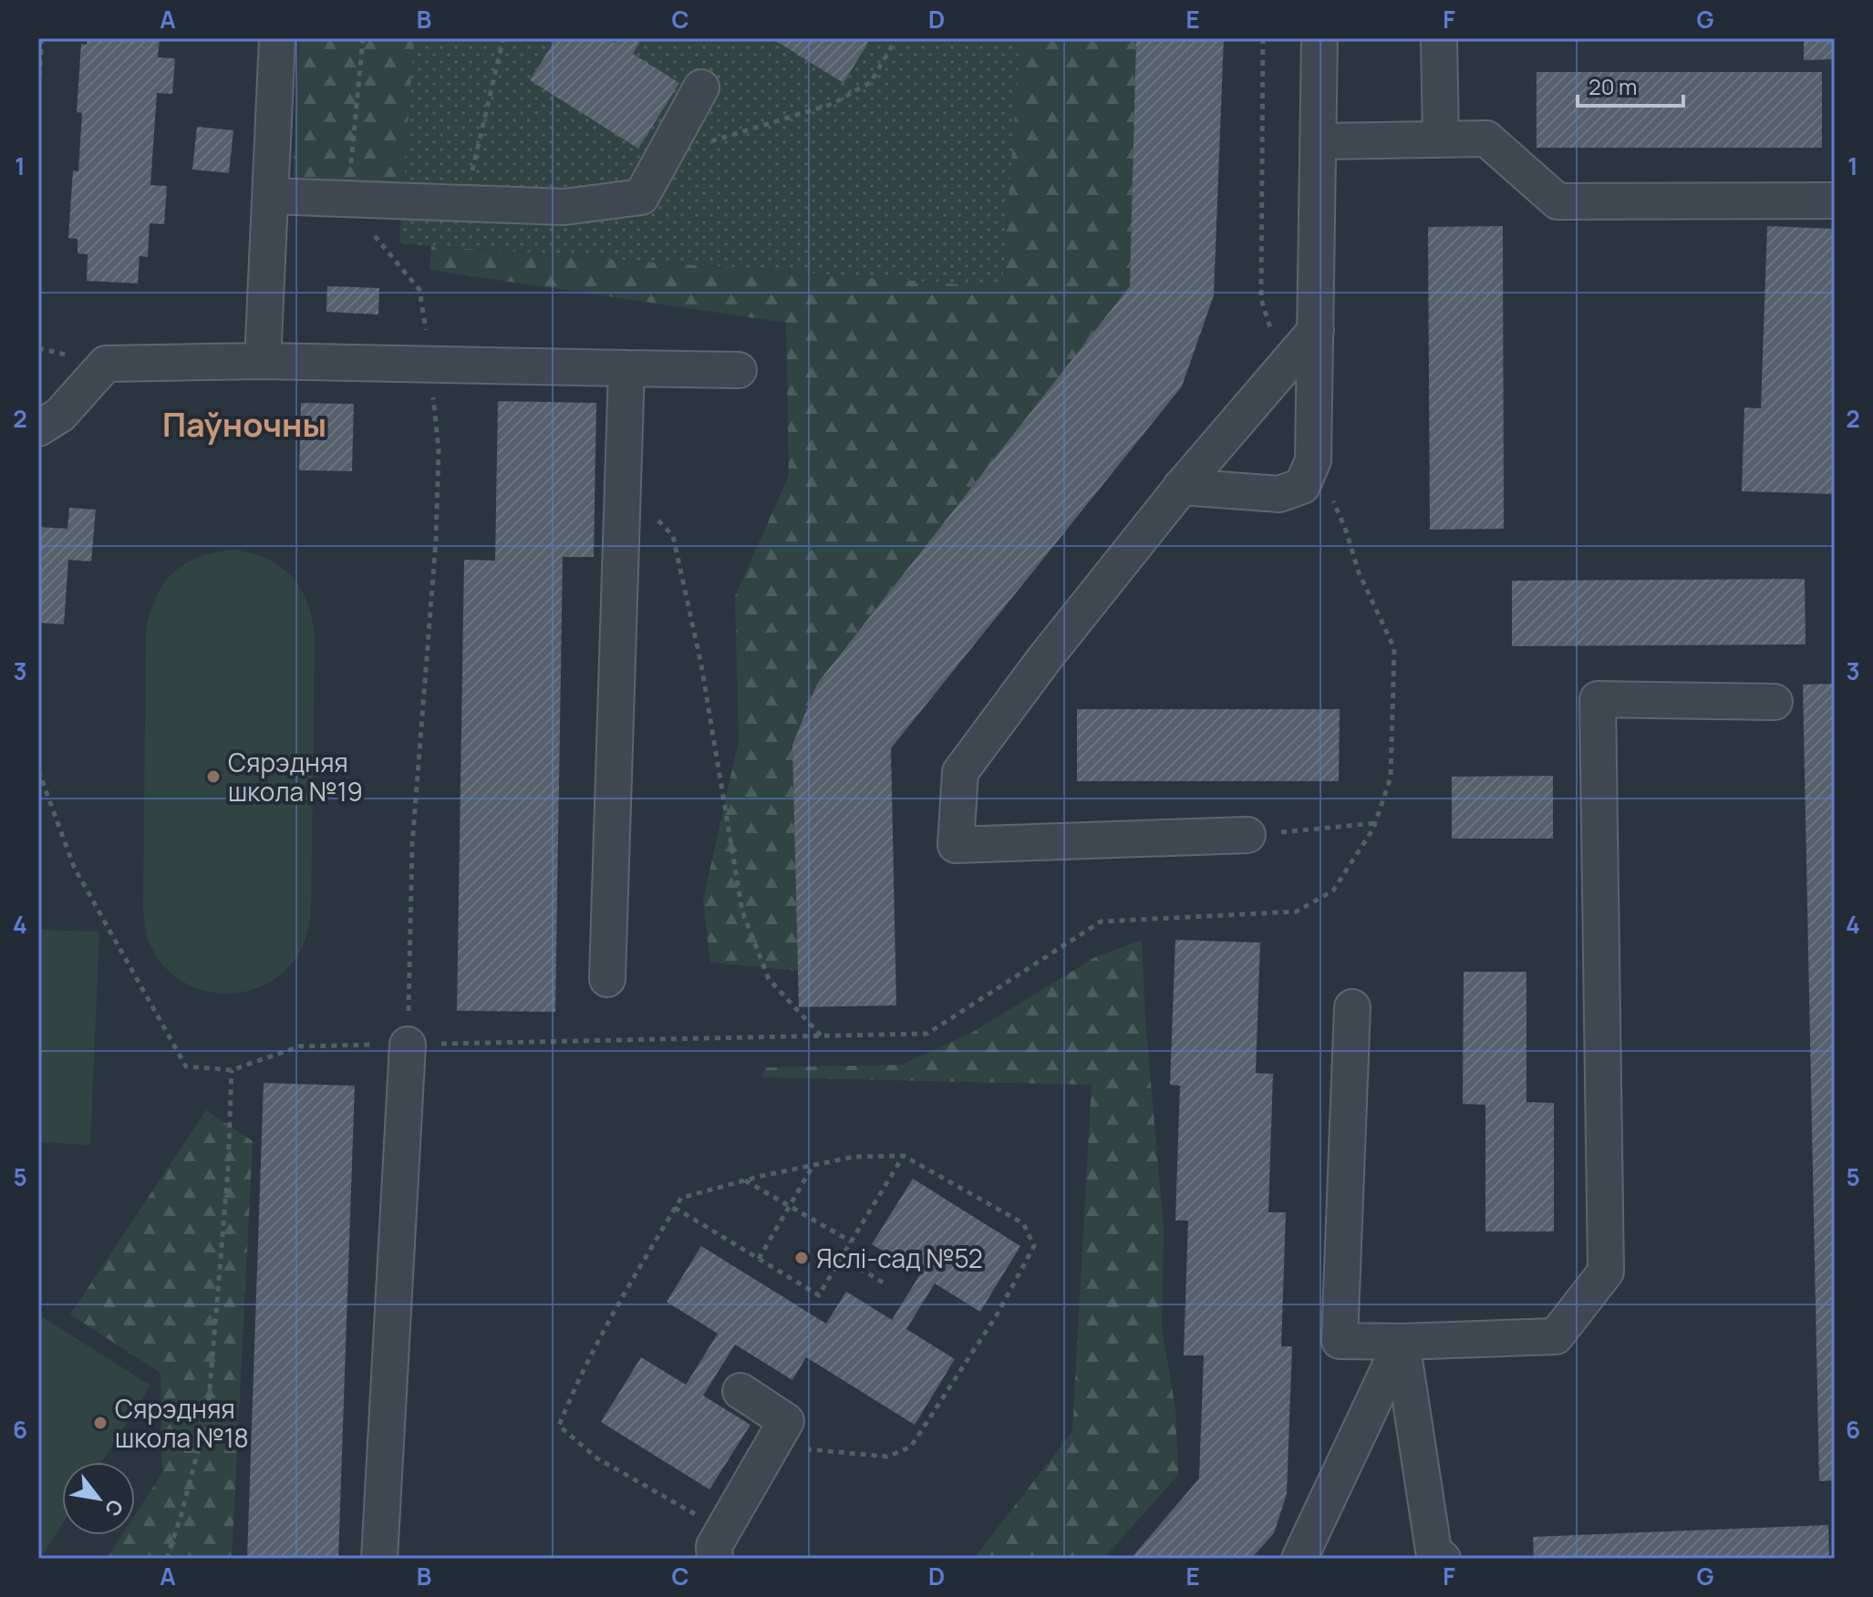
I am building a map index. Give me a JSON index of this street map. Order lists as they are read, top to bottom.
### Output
{
  "districts": ["Паўночны"],
  "places": ["Сярэдняя школа №19", "Яслі-сад №52", "Сярэдняя школа №18"],
  "scale_bar": "20 m",
  "north": "bottom right",
  "grid": {
    "columns": [
      "A",
      "B",
      "C",
      "D",
      "E",
      "F",
      "G"
    ],
    "rows": [
      "1",
      "2",
      "3",
      "4",
      "5",
      "6"
    ]
  }
}
